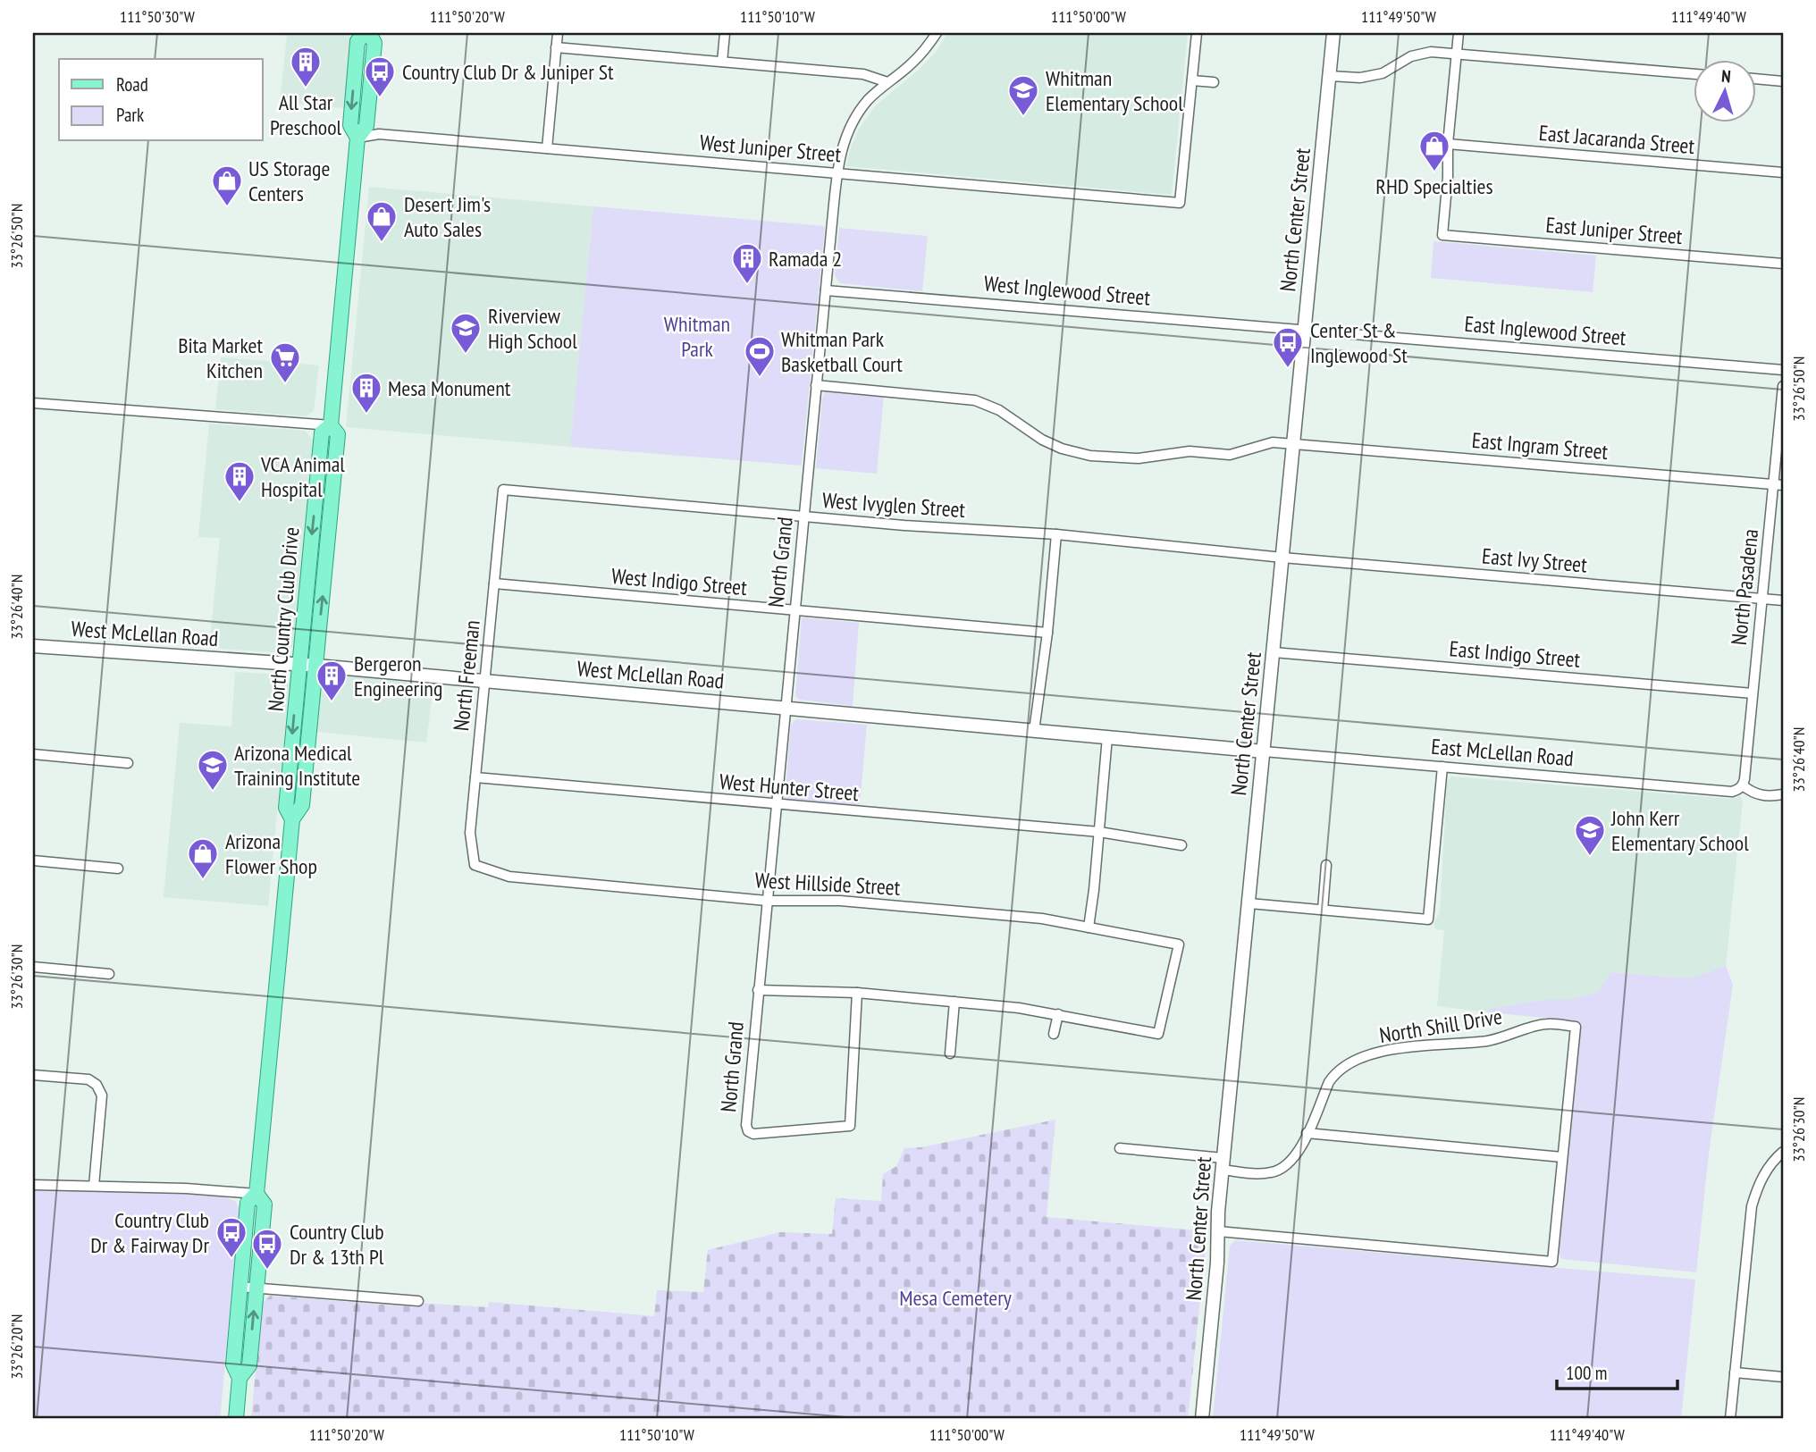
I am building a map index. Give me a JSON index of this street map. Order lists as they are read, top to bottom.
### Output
{
  "streets": {
    "main road": ["North Country Club Drive"],
    "street": [
      "East Jacaranda Street",
      "West Juniper Street",
      "North Center Street",
      "East Juniper Street",
      "West Inglewood Street",
      "East Inglewood Street",
      "East Ingram Street",
      "West Ivyglen Street",
      "East Ivy Street",
      "North Grand",
      "West Indigo Street",
      "North Pasadena",
      "West McLellan Road",
      "East Indigo Street",
      "North Freeman",
      "East McLellan Road",
      "West Hunter Street",
      "West Hillside Street",
      "North Shill Drive"
    ]
  },
  "crossings": [
    ["East Jacaranda Street", "East Juniper Street"],
    ["West Juniper Street", "North Grand"],
    ["West Juniper Street", "North Country Club Drive"],
    ["North Center Street", "West Inglewood Street"],
    ["North Center Street", "East Inglewood Street"],
    ["North Center Street", "East Ingram Street"],
    ["North Center Street", "West Ivyglen Street"],
    ["North Center Street", "East Ivy Street"],
    ["North Center Street", "West McLellan Road"],
    ["North Center Street", "East Indigo Street"],
    ["North Center Street", "East McLellan Road"],
    ["North Center Street", "North Shill Drive"],
    ["West Inglewood Street", "East Inglewood Street"],
    ["West Inglewood Street", "North Grand"],
    ["East Ingram Street", "North Grand"],
    ["East Ingram Street", "North Pasadena"],
    ["West Ivyglen Street", "East Ivy Street"],
    ["West Ivyglen Street", "North Grand"],
    ["West Ivyglen Street", "North Freeman"],
    ["East Ivy Street", "North Pasadena"],
    ["North Grand", "West Indigo Street"],
    ["North Grand", "West McLellan Road"],
    ["North Grand", "West Hunter Street"],
    ["North Grand", "West Hillside Street"],
    ["West Indigo Street", "North Freeman"],
    ["North Pasadena", "East Indigo Street"],
    ["North Pasadena", "East McLellan Road"],
    ["North Country Club Drive", "West McLellan Road"],
    ["West McLellan Road", "North Freeman"],
    ["West McLellan Road", "East McLellan Road"],
    ["North Freeman", "West Hunter Street"],
    ["North Freeman", "West Hillside Street"]
  ],
  "parks": ["Whitman Park", "Mesa Cemetery"],
  "places": {
    "building": [
      "All Star Preschool",
      "Ramada 2",
      "Mesa Monument",
      "VCA Animal Hospital",
      "Bergeron Engineering"
    ],
    "bus stop": [
      "Country Club Dr & Juniper St",
      "Center St & Inglewood St",
      "Country Club Dr & Fairway Dr",
      "Country Club Dr & 13th Pl"
    ],
    "school or university": [
      "Whitman Elementary School",
      "Riverview High School",
      "Arizona Medical Training Institute",
      "John Kerr Elementary School"
    ],
    "shop": [
      "RHD Specialties",
      "US Storage Centers",
      "Desert Jim's Auto Sales",
      "Arizona Flower Shop"
    ],
    "sports": ["Whitman Park Basketball Court"],
    "supermarket": ["Bita Market Kitchen"]
  },
  "legend": ["Road", "Park"],
  "scale_bar": "100 m",
  "north": "top",
  "coordinates": [
    "111°50'30\"W",
    "111°50'20\"W",
    "111°50'10\"W",
    "111°50'00\"W",
    "111°49'50\"W",
    "111°49'40\"W",
    "33°26'50\"N",
    "33°26'40\"N",
    "33°26'30\"N",
    "33°26'20\"N"
  ]
}
